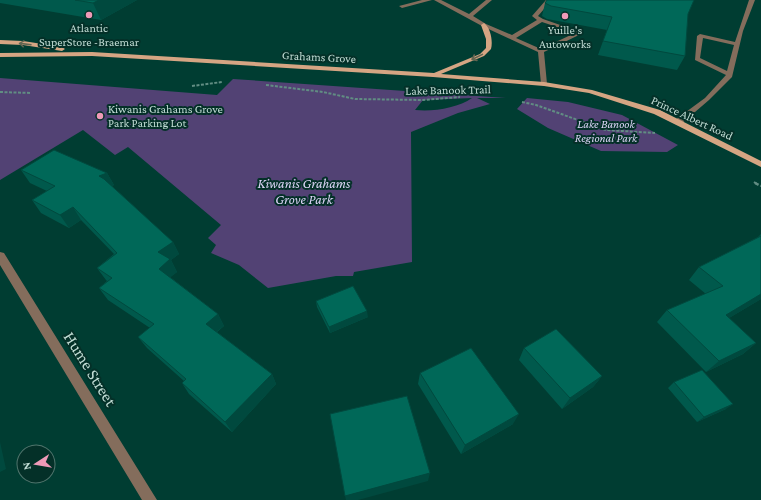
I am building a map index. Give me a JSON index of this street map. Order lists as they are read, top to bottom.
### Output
{
  "streets": {
    "main road": ["Grahams Grove", "Prince Albert Road"],
    "street": ["Hume Street"],
    "path": ["Lake Banook Trail"]
  },
  "crossings": [
    ["Grahams Grove", "Prince Albert Road"]
  ],
  "parks": ["Lake Banook Regional Park", "Kiwanis Grahams Grove Park"],
  "places": ["Atlantic SuperStore -Braemar", "Yuille's Autoworks", "Kiwanis Grahams Grove Park Parking Lot"],
  "north": "left"
}
